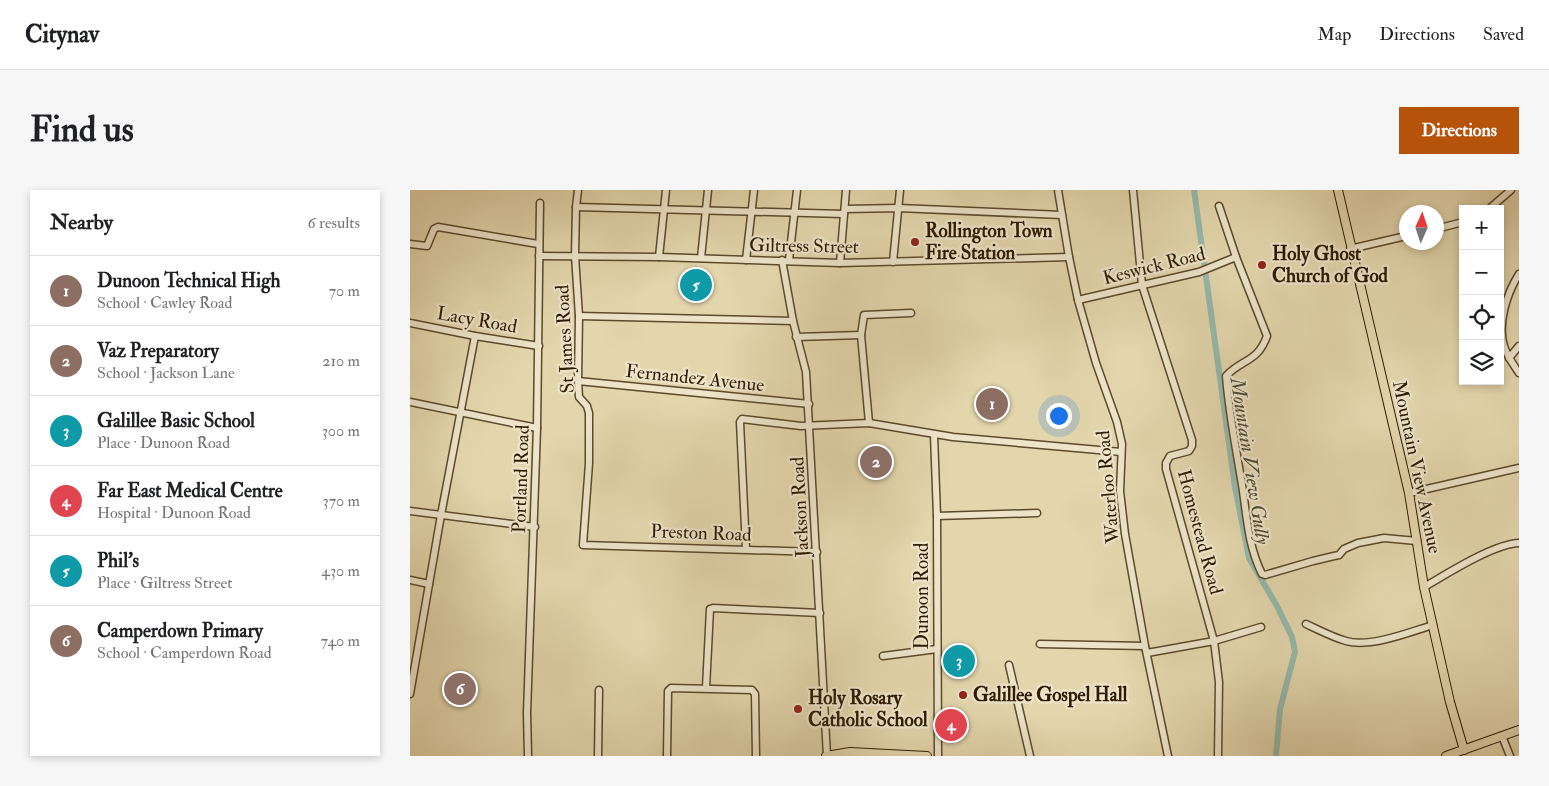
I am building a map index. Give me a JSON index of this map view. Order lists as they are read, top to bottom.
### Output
{
  "streets": {
    "main road": ["Mountain View Avenue"],
    "street": [
      "Giltress Street",
      "Keswick Road",
      "Lacy Road",
      "St James Road",
      "Fernandez Avenue",
      "Portland Road",
      "Waterloo Road",
      "Jackson Road",
      "Homestead Road",
      "Preston Road",
      "Dunoon Road"
    ]
  },
  "crossings": [
    ["Giltress Street", "St James Road"],
    ["Giltress Street", "Portland Road"],
    ["Giltress Street", "Waterloo Road"],
    ["Giltress Street", "Jackson Road"],
    ["Keswick Road", "Waterloo Road"],
    ["Keswick Road", "Homestead Road"],
    ["Lacy Road", "Portland Road"],
    ["St James Road", "Fernandez Avenue"],
    ["St James Road", "Preston Road"],
    ["Fernandez Avenue", "Jackson Road"],
    ["Jackson Road", "Preston Road"]
  ],
  "water": ["Mountain View Gully"],
  "places": [
    "Rollington Town Fire Station",
    "Holy Ghost Church of God",
    "Galillee Gospel Hall",
    "Holy Rosary Catholic School"
  ],
  "north": "top",
  "page": {
    "header": "Citynav",
    "nav": ["Map", "Directions", "Saved"],
    "buttons": "Directions",
    "title": "Find us",
    "heading": ["Nearby", "6 results"],
    "map_buttons": ["+", "−"],
    "list": [
      {
        "mark": "1",
        "name": "Dunoon Technical High",
        "note": "School · Cawley Road",
        "value": "70 m"
      },
      {
        "mark": "2",
        "name": "Vaz Preparatory",
        "note": "School · Jackson Lane",
        "value": "210 m"
      },
      {
        "mark": "3",
        "name": "Galillee Basic School",
        "note": "Place · Dunoon Road",
        "value": "300 m"
      },
      {
        "mark": "4",
        "name": "Far East Medical Centre",
        "note": "Hospital · Dunoon Road",
        "value": "370 m"
      },
      {
        "mark": "5",
        "name": "Phil's",
        "note": "Place · Giltress Street",
        "value": "430 m"
      },
      {
        "mark": "6",
        "name": "Camperdown Primary",
        "note": "School · Camperdown Road",
        "value": "740 m"
      }
    ],
    "pins": [
      "5",
      "1",
      "2",
      "3",
      "6",
      "4"
    ]
  }
}
